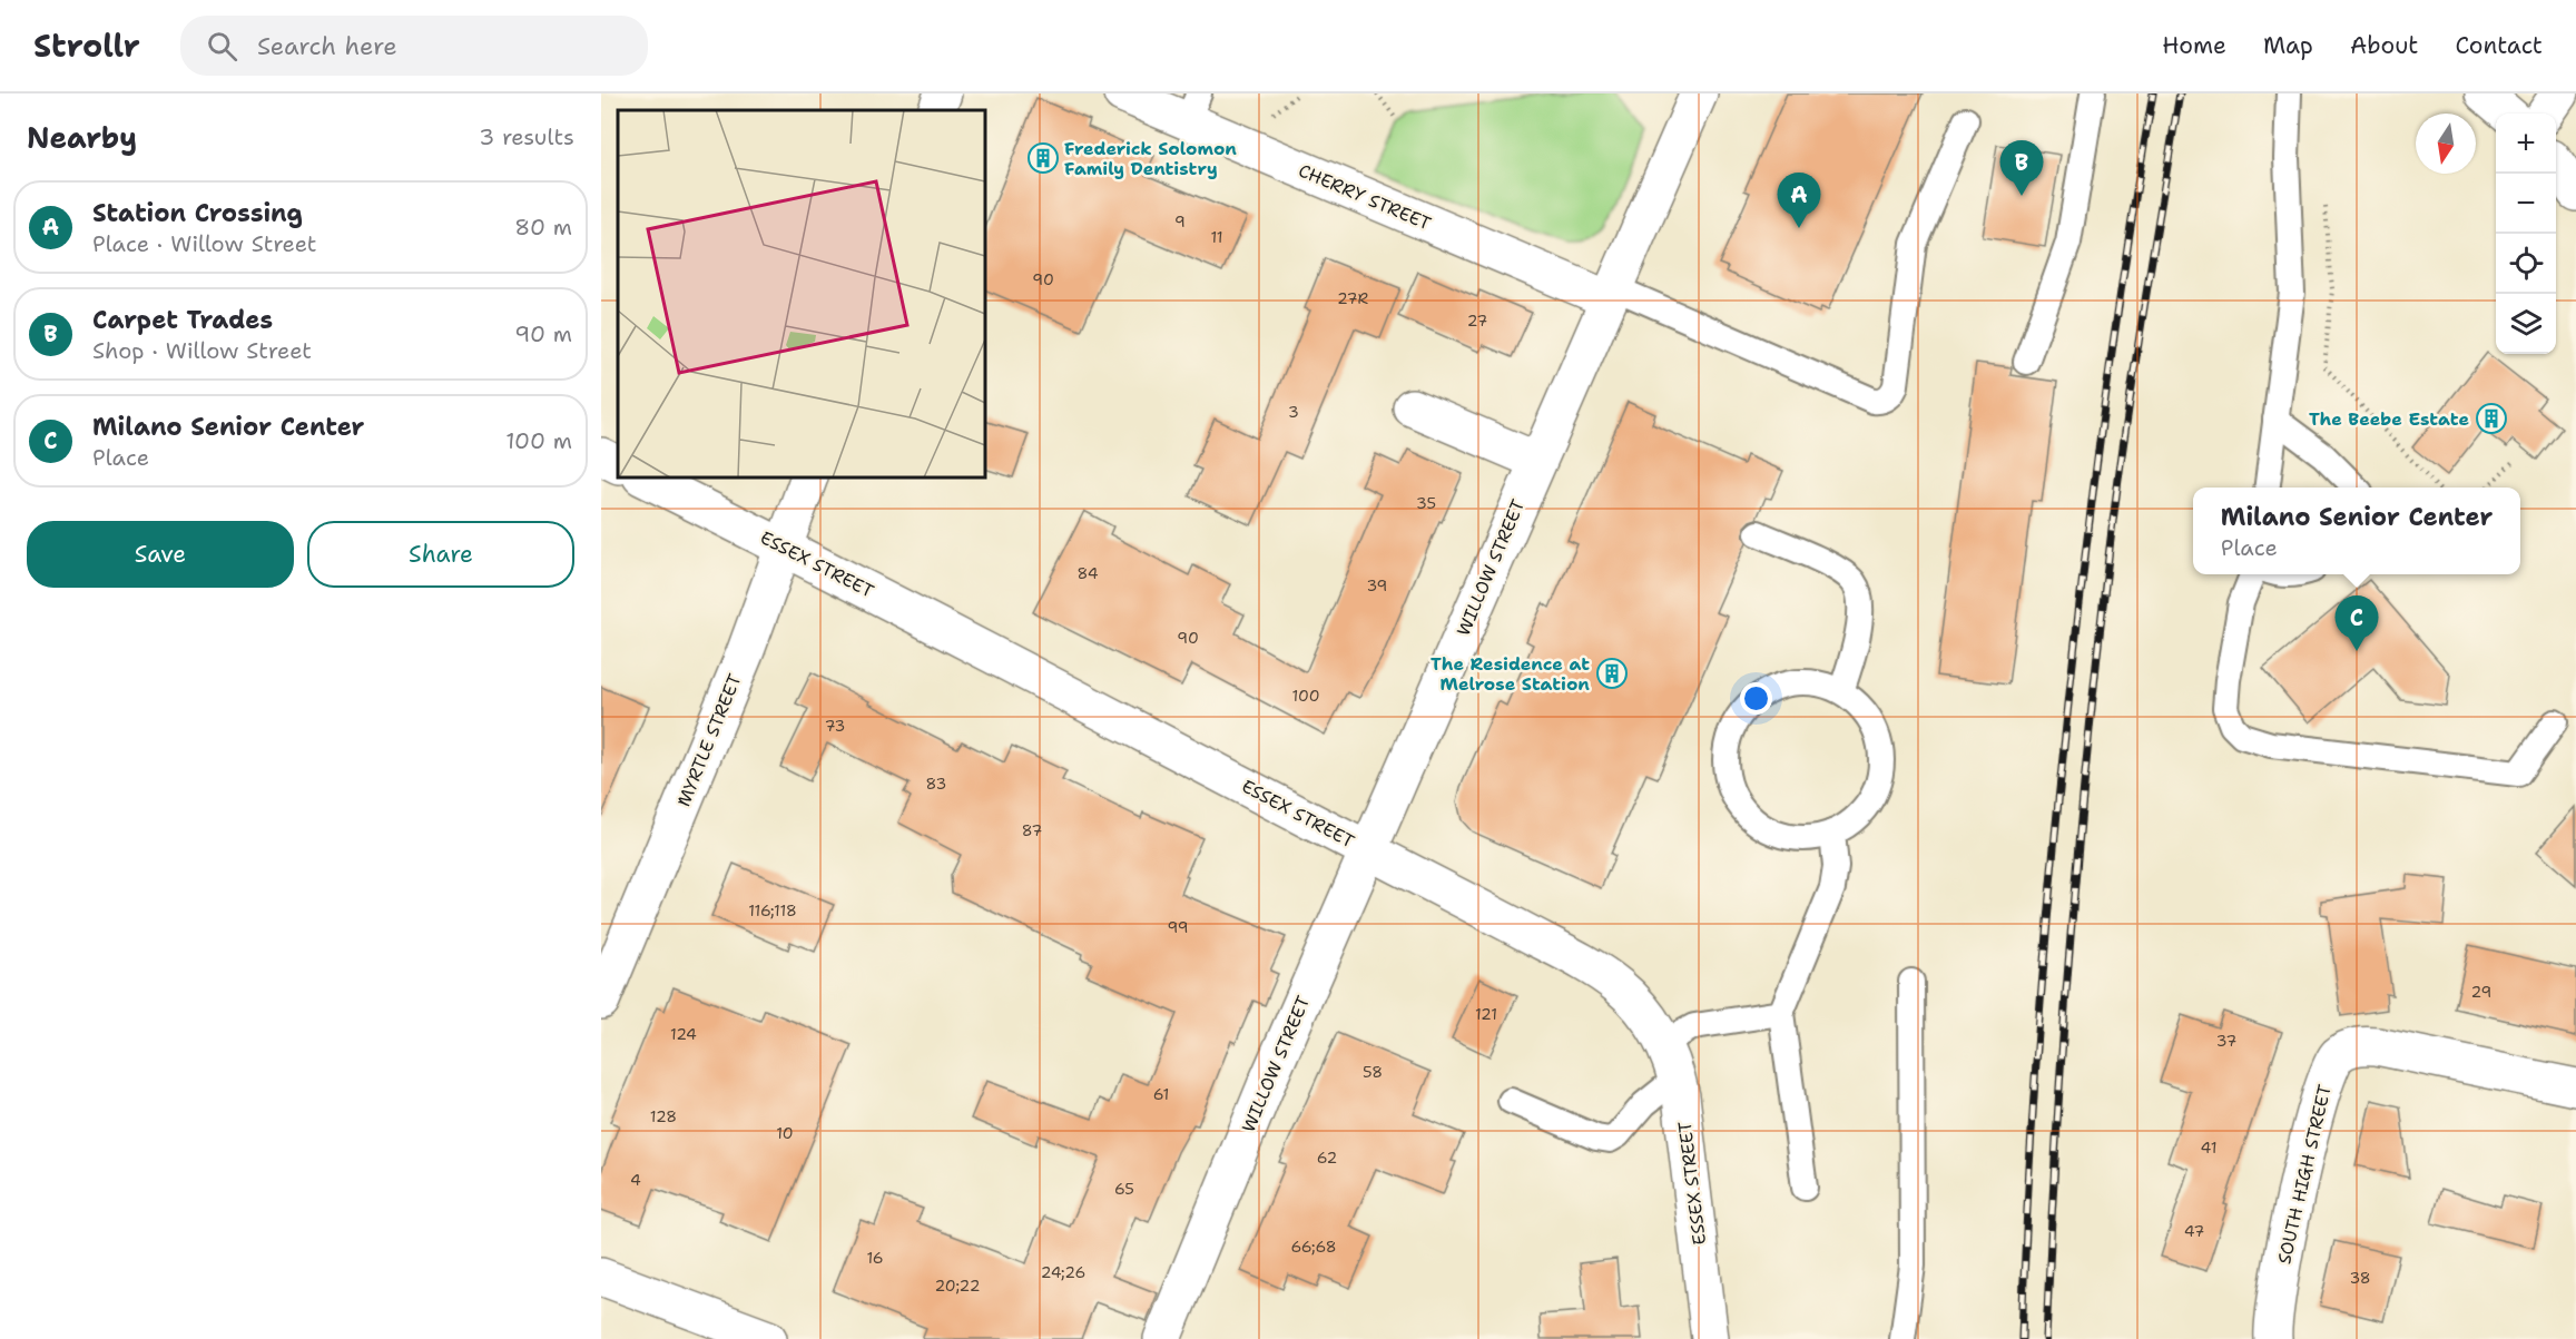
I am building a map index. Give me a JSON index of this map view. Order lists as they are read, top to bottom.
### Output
{
  "streets": {
    "street": [
      "CHERRY STREET",
      "ESSEX STREET",
      "WILLOW STREET",
      "MYRTLE STREET",
      "SOUTH HIGH STREET"
    ]
  },
  "crossings": [
    ["CHERRY STREET", "WILLOW STREET"],
    ["ESSEX STREET", "WILLOW STREET"],
    ["ESSEX STREET", "MYRTLE STREET"]
  ],
  "places": {
    "building": ["Frederick Solomon Family Dentistry", "The Beebe Estate", "The Residence at Melrose Station"]
  },
  "house_numbers": [
    "9",
    "11",
    "90",
    "27R",
    "27",
    "3",
    "35",
    "84",
    "39",
    "90",
    "100",
    "73",
    "83",
    "87",
    "116;118",
    "99",
    "29",
    "121",
    "124",
    "37",
    "58",
    "61",
    "128",
    "10",
    "41",
    "62",
    "4",
    "65",
    "47",
    "66;68",
    "16",
    "24;26",
    "38",
    "20;22"
  ],
  "north": "bottom",
  "page": {
    "header": "Strollr",
    "search": "Search here",
    "nav": [
      "Home",
      "Map",
      "About",
      "Contact"
    ],
    "heading": ["Nearby", "3 results"],
    "map_buttons": ["+", "−"],
    "pins": ["B", "A", "C"],
    "list": [
      {
        "mark": "A",
        "name": "Station Crossing",
        "note": "Place · Willow Street",
        "value": "80 m"
      },
      {
        "mark": "B",
        "name": "Carpet Trades",
        "note": "Shop · Willow Street",
        "value": "90 m"
      },
      {
        "mark": "C",
        "name": "Milano Senior Center",
        "note": "Place",
        "value": "100 m"
      }
    ],
    "popup": ["Milano Senior Center", "Place"],
    "buttons": ["Save", "Share"]
  }
}
